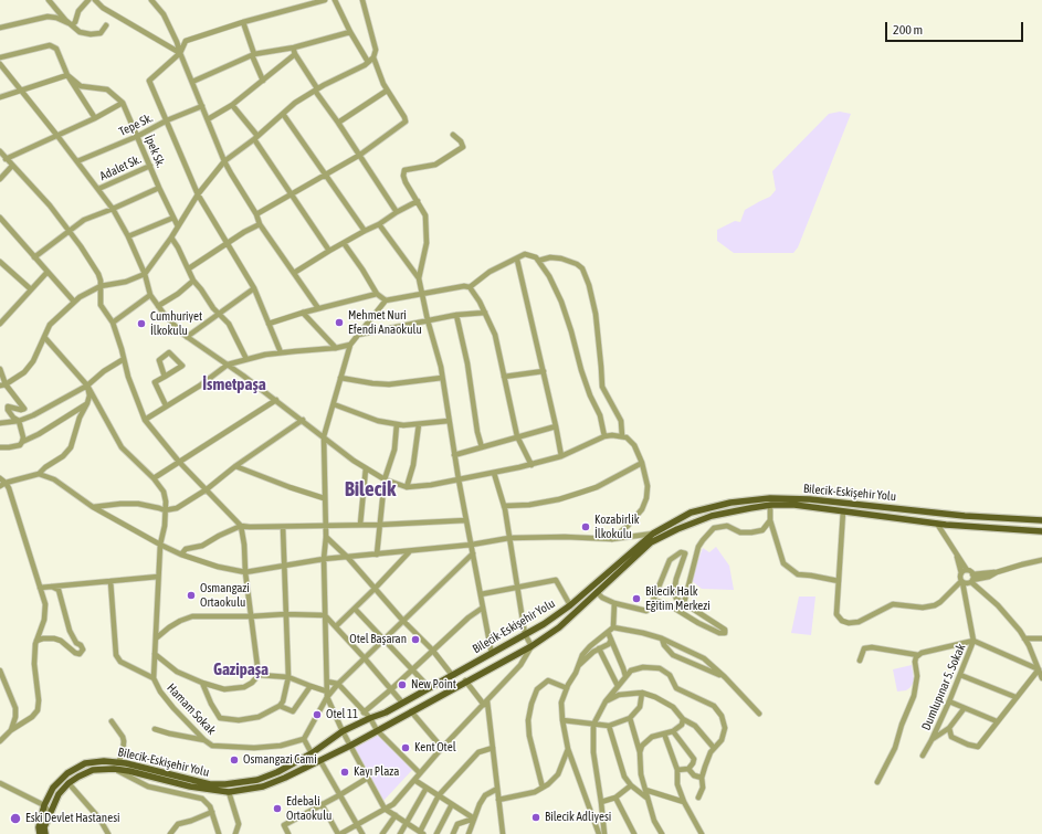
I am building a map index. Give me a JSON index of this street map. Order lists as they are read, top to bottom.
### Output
{
  "streets": {
    "main road": ["Bilecik-Eskişehir Yolu"],
    "street": [
      "Tepe Sk.",
      "İpek Sk.",
      "Adalet Sk.",
      "Dumlupınar 5. Sokak",
      "Hamam Sokak"
    ]
  },
  "crossings": [
    ["Tepe Sk.", "İpek Sk."],
    ["İpek Sk.", "Adalet Sk."]
  ],
  "districts": ["İsmetpaşa", "Bilecik", "Gazipaşa"],
  "places": [
    "Mehmet Nuri Efendi Anaokulu",
    "Cumhuriyet İlkokulu",
    "Kozabirlik İlkokulu",
    "Osmangazi Ortaokulu",
    "Bilecik Halk Eğitim Merkezi",
    "Otel Başaran",
    "New Point",
    "Otel 11",
    "Kent Otel",
    "Osmangazi Cami",
    "Kayı Plaza",
    "Edebali Ortaokulu",
    "Bilecik Adliyesi",
    "Eski Devlet Hastanesi"
  ],
  "scale_bar": "200 m"
}
